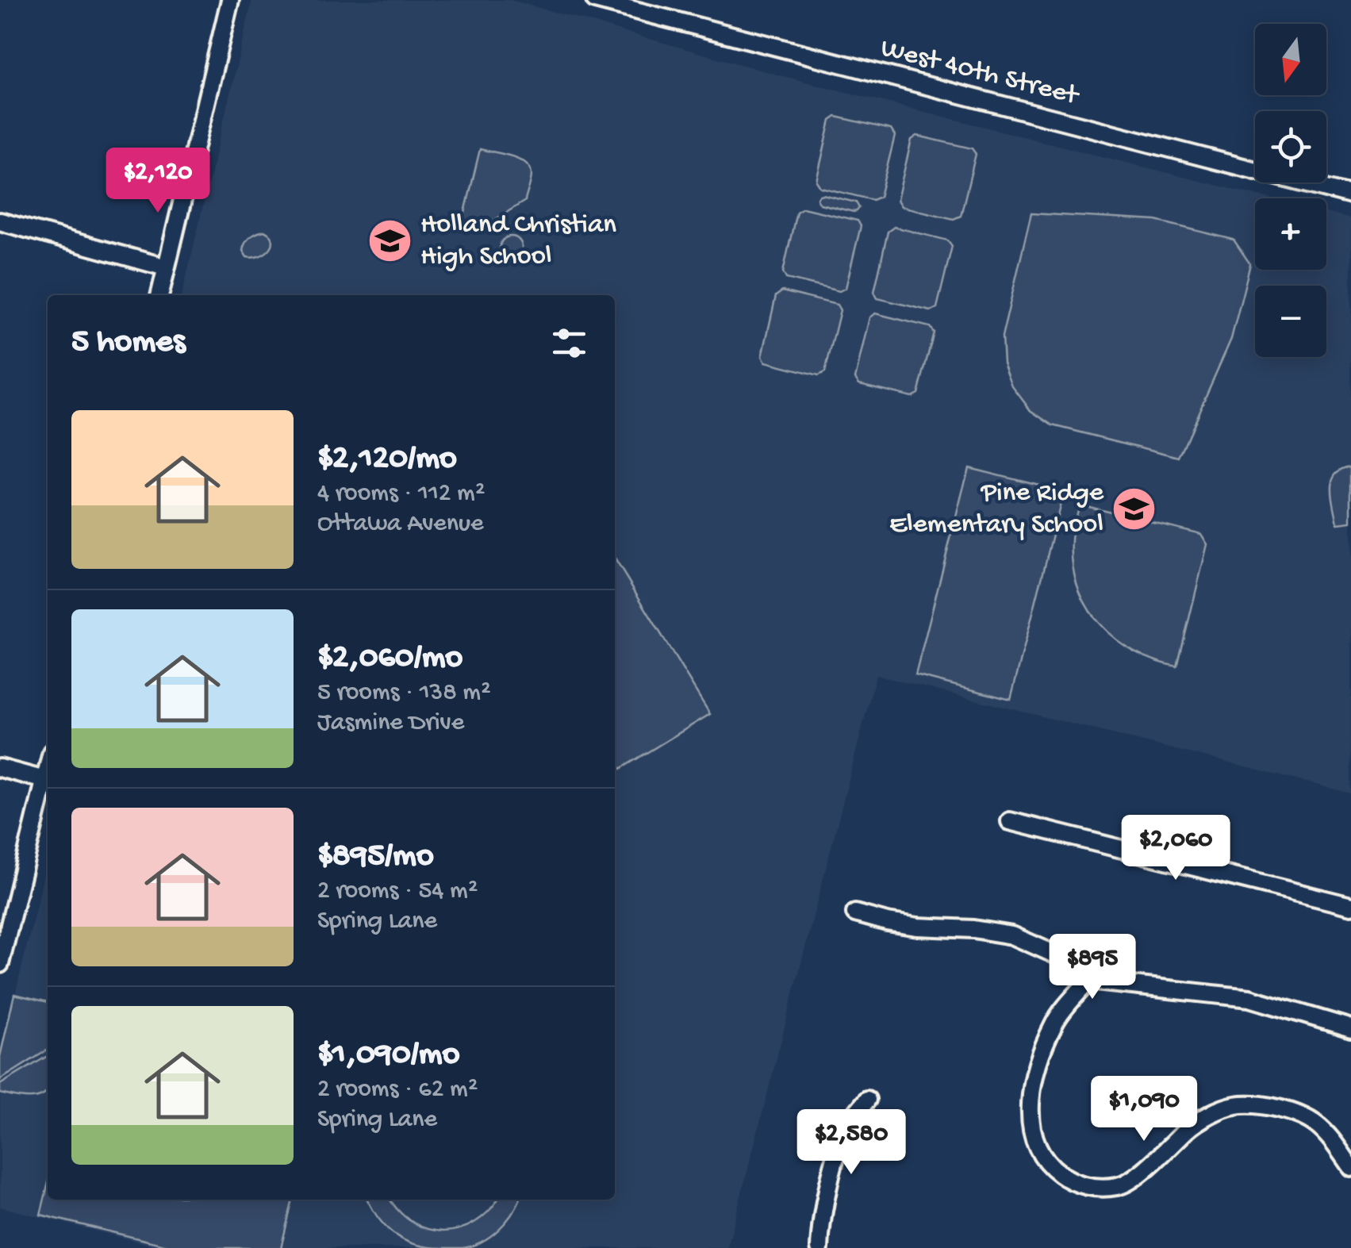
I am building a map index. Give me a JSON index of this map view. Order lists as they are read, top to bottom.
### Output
{
  "streets": {
    "street": ["West 40th Street"]
  },
  "places": {
    "school or university": ["Holland Christian High School", "Pine Ridge Elementary School"]
  },
  "north": "bottom",
  "page": {
    "map_buttons": ["+", "−"],
    "price": [
      "$2,120",
      "$2,060",
      "$895",
      "$1,090",
      "$2,580"
    ],
    "heading": "5 homes",
    "list": [
      {
        "name": "$2,120/mo",
        "note": "4 rooms · 112 m² · Ottawa Avenue"
      },
      {
        "name": "$2,060/mo",
        "note": "5 rooms · 138 m² · Jasmine Drive"
      },
      {
        "name": "$895/mo",
        "note": "2 rooms · 54 m² · Spring Lane"
      },
      {
        "name": "$1,090/mo",
        "note": "2 rooms · 62 m² · Spring Lane"
      }
    ]
  }
}
